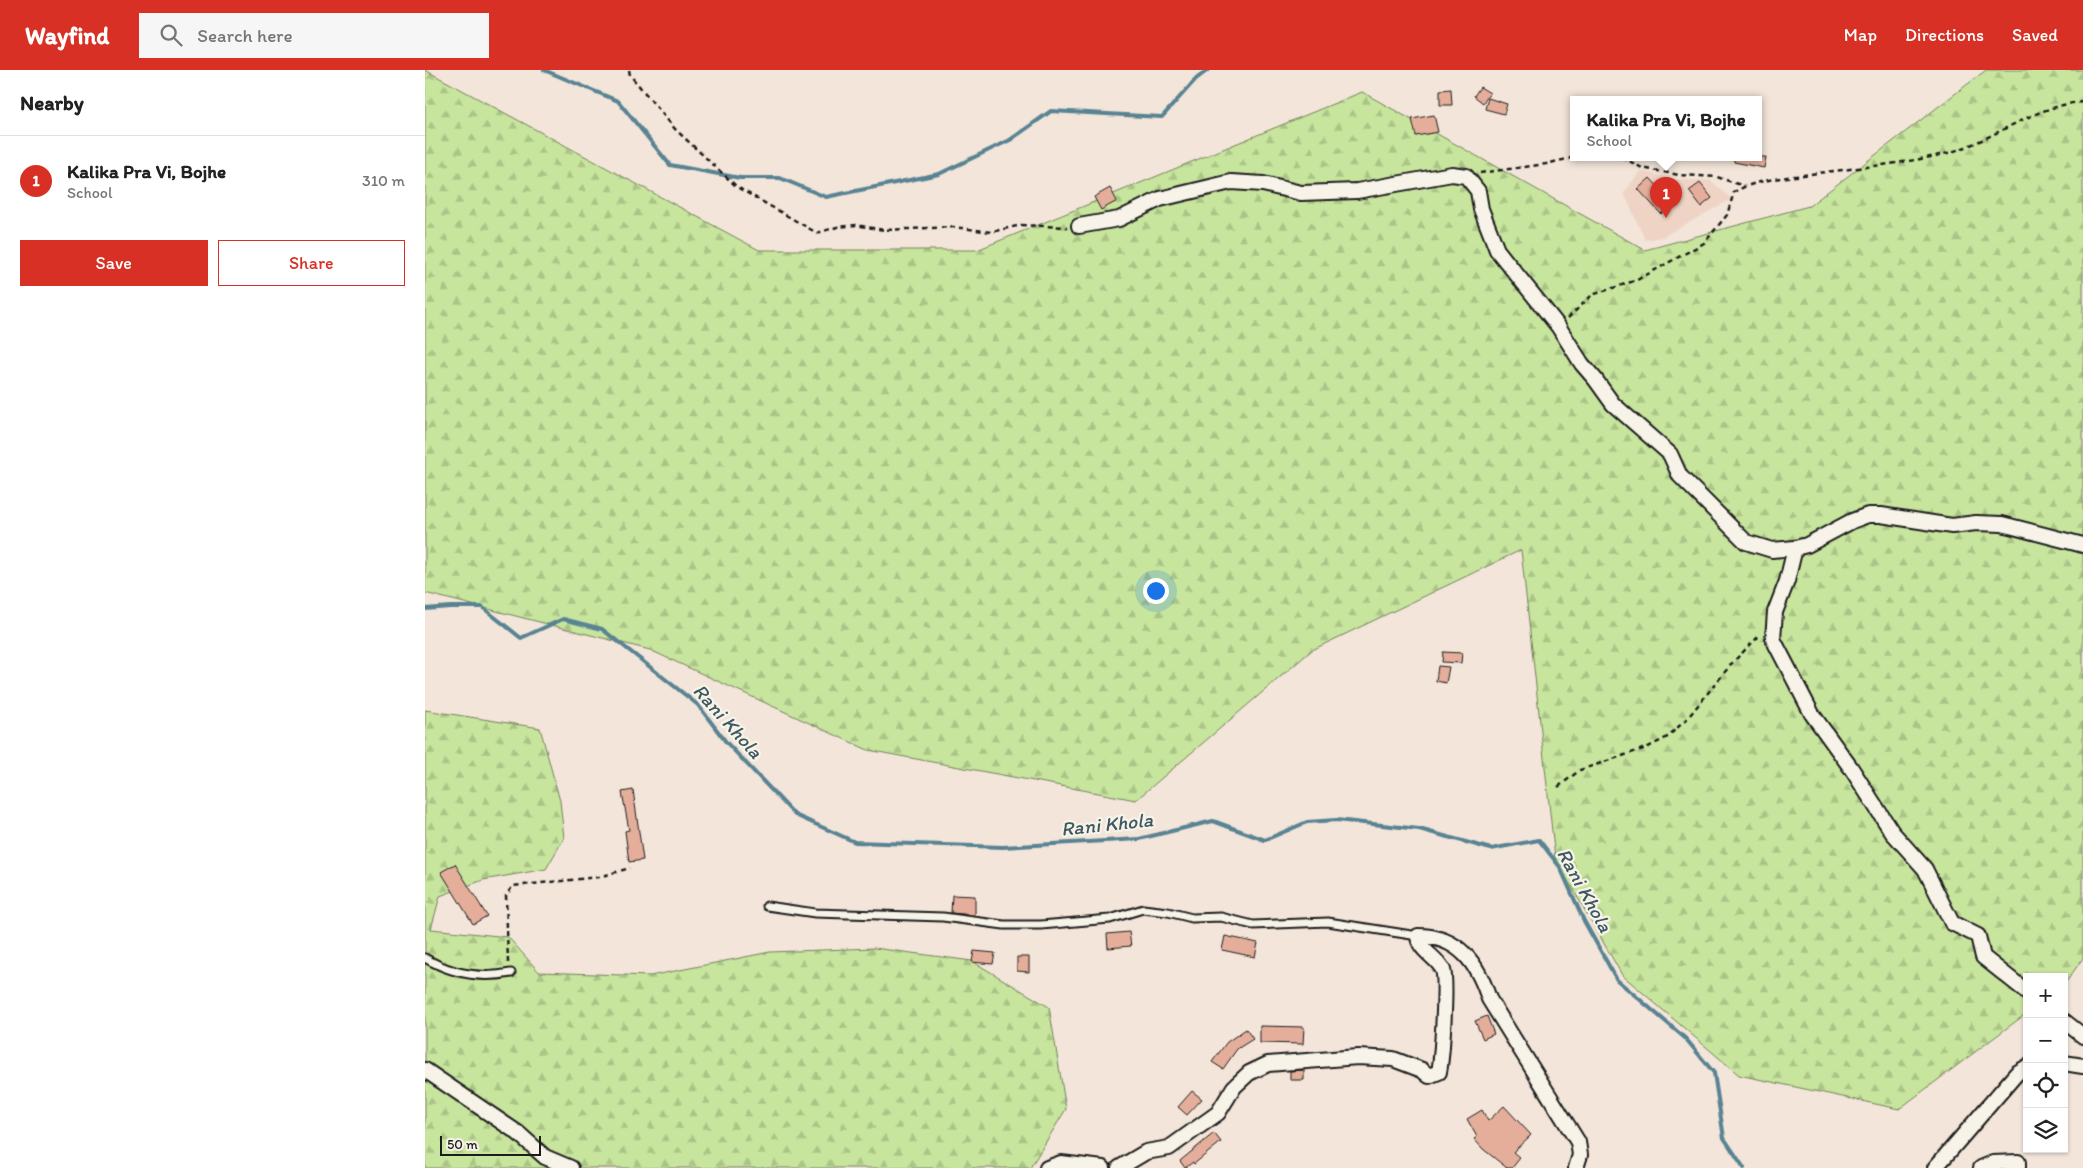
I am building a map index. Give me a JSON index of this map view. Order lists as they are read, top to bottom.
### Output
{
  "water": ["Rani Khola"],
  "scale_bar": "50 m",
  "page": {
    "header": "Wayfind",
    "search": "Search here",
    "nav": ["Map", "Directions", "Saved"],
    "heading": "Nearby",
    "popup": ["Kalika Pra Vi, Bojhe", "School"],
    "list": [
      {
        "mark": "1",
        "name": "Kalika Pra Vi, Bojhe",
        "note": "School",
        "value": "310 m"
      }
    ],
    "pins": "1",
    "buttons": ["Save", "Share"],
    "map_buttons": ["+", "−"],
    "scale": "50 m"
  }
}
